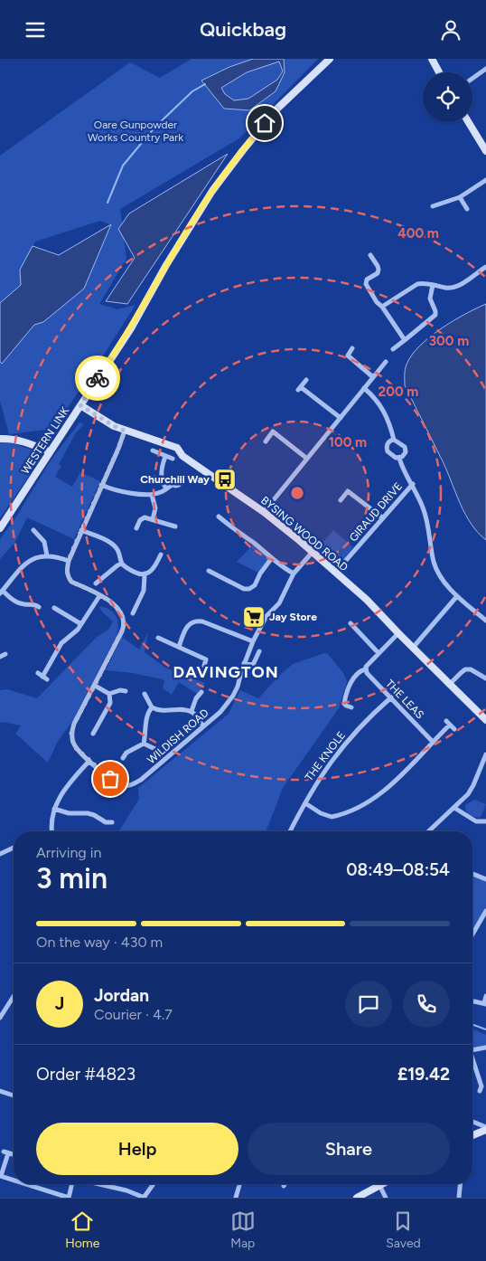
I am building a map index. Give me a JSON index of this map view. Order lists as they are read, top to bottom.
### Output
{
  "streets": {
    "street": [
      "WESTERN LINK",
      "GIRAUD DRIVE",
      "BYSING WOOD ROAD",
      "THE LEAS",
      "WILDISH ROAD",
      "THE KNOLE"
    ]
  },
  "crossings": [
    ["WESTERN LINK", "BYSING WOOD ROAD"],
    ["GIRAUD DRIVE", "BYSING WOOD ROAD"],
    ["BYSING WOOD ROAD", "WILDISH ROAD"],
    ["THE LEAS", "THE KNOLE"]
  ],
  "districts": ["DAVINGTON"],
  "parks": ["Oare Gunpowder Works Country Park"],
  "places": {
    "bus stop": ["Churchill Way"],
    "supermarket": ["Jay Store"]
  },
  "page": {
    "header": "Quickbag",
    "heading": ["3 min", "Arriving in", "08:49–08:54"],
    "panel": [
      "Jordan",
      "Courier · 4.7",
      "Order #4823",
      "£19.42"
    ],
    "bar": "On the way · 430 m",
    "round": "J",
    "buttons": ["Help", "Share"],
    "tabs": ["Home", "Map", "Saved"]
  },
  "rings": [
    "400 m",
    "300 m",
    "200 m",
    "100 m"
  ]
}
